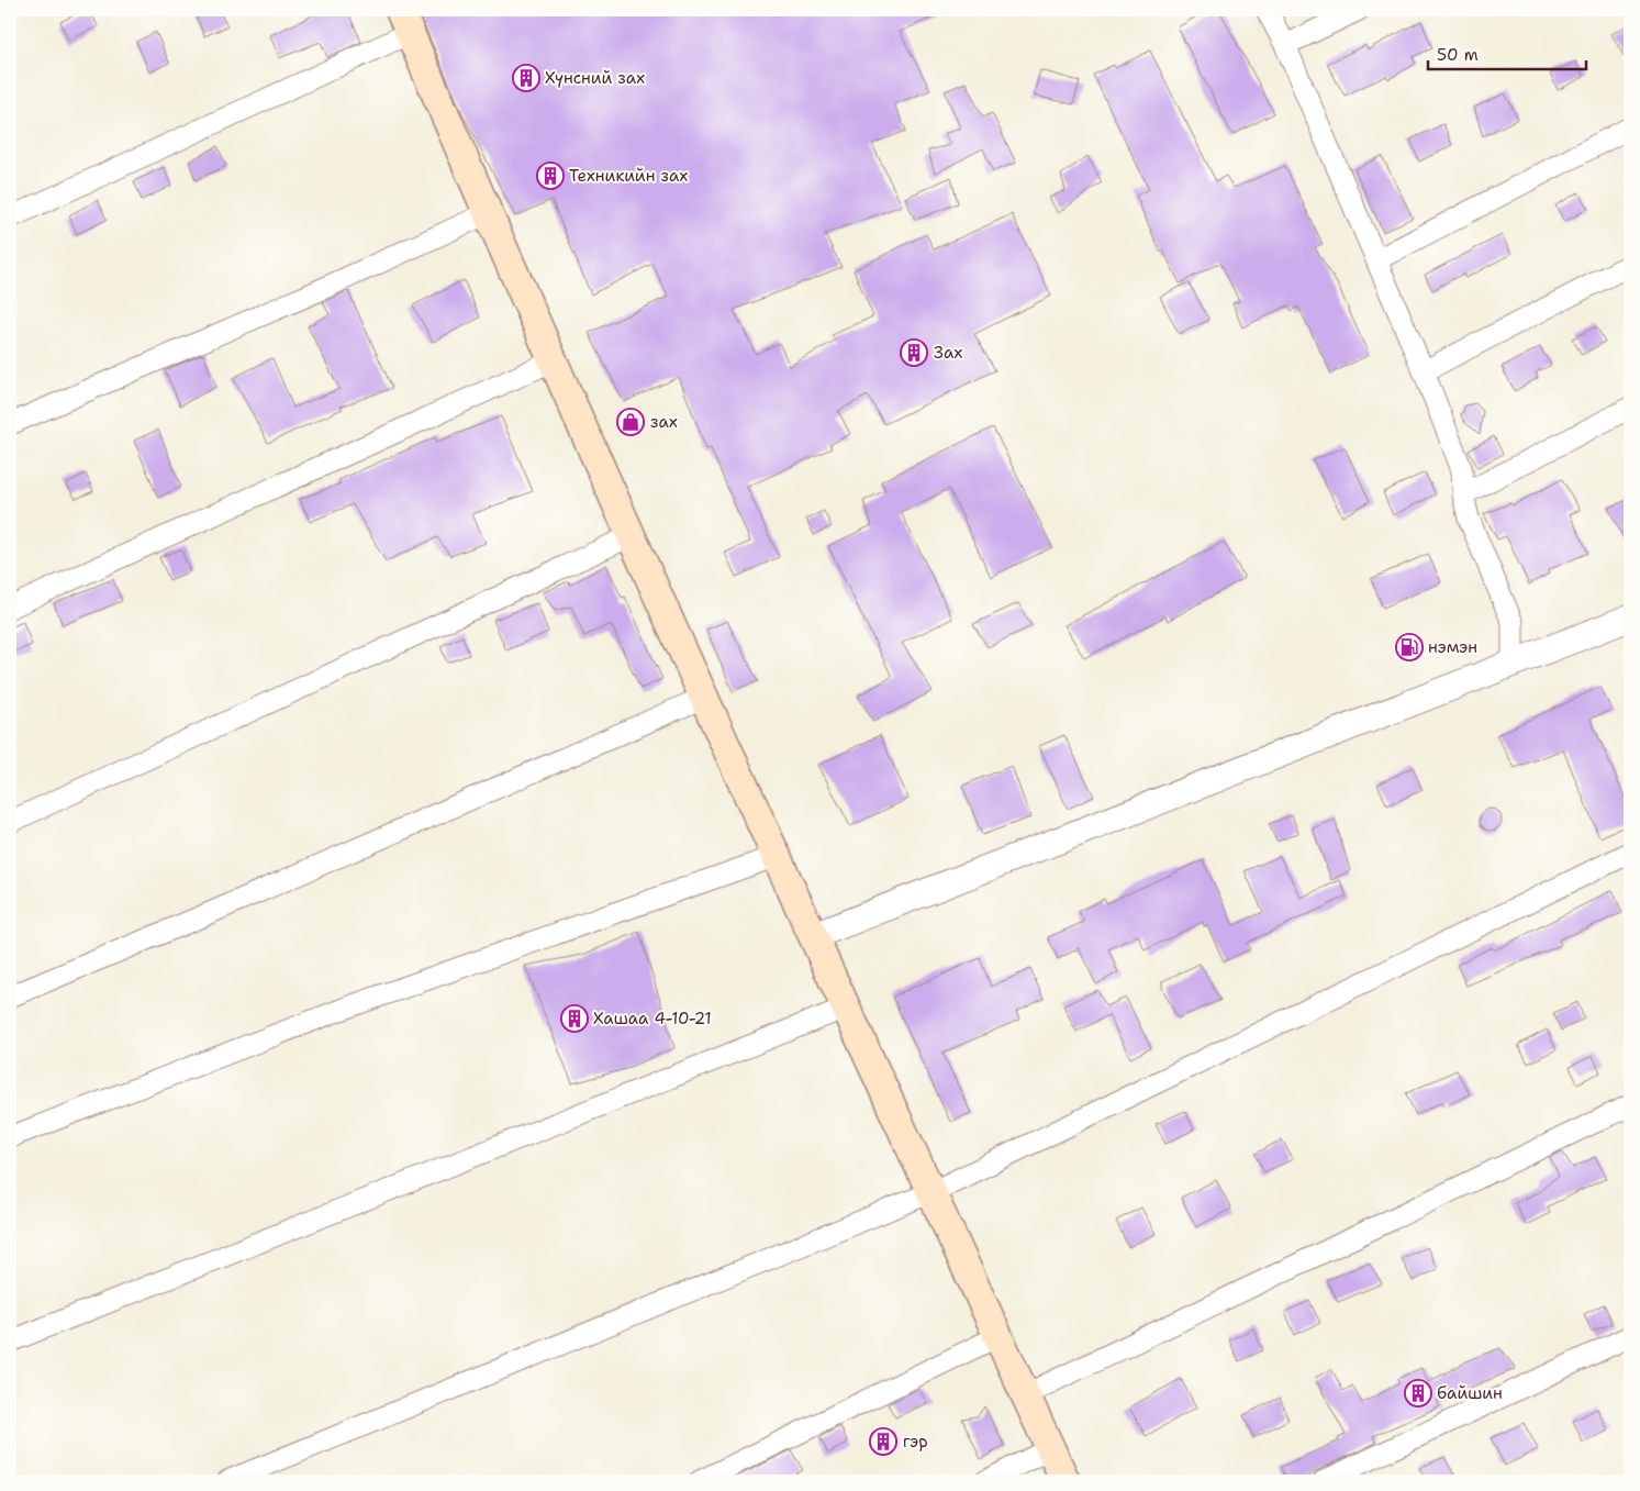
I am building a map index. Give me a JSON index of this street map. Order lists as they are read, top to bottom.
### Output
{
  "places": {
    "building": [
      "Хүнсний зах",
      "Техникийн зах",
      "Зах",
      "Хашаа 4-10-21",
      "байшин",
      "гэр"
    ],
    "shop": ["зах"],
    "fuel station": ["нэмэн"]
  },
  "scale_bar": "50 m"
}
